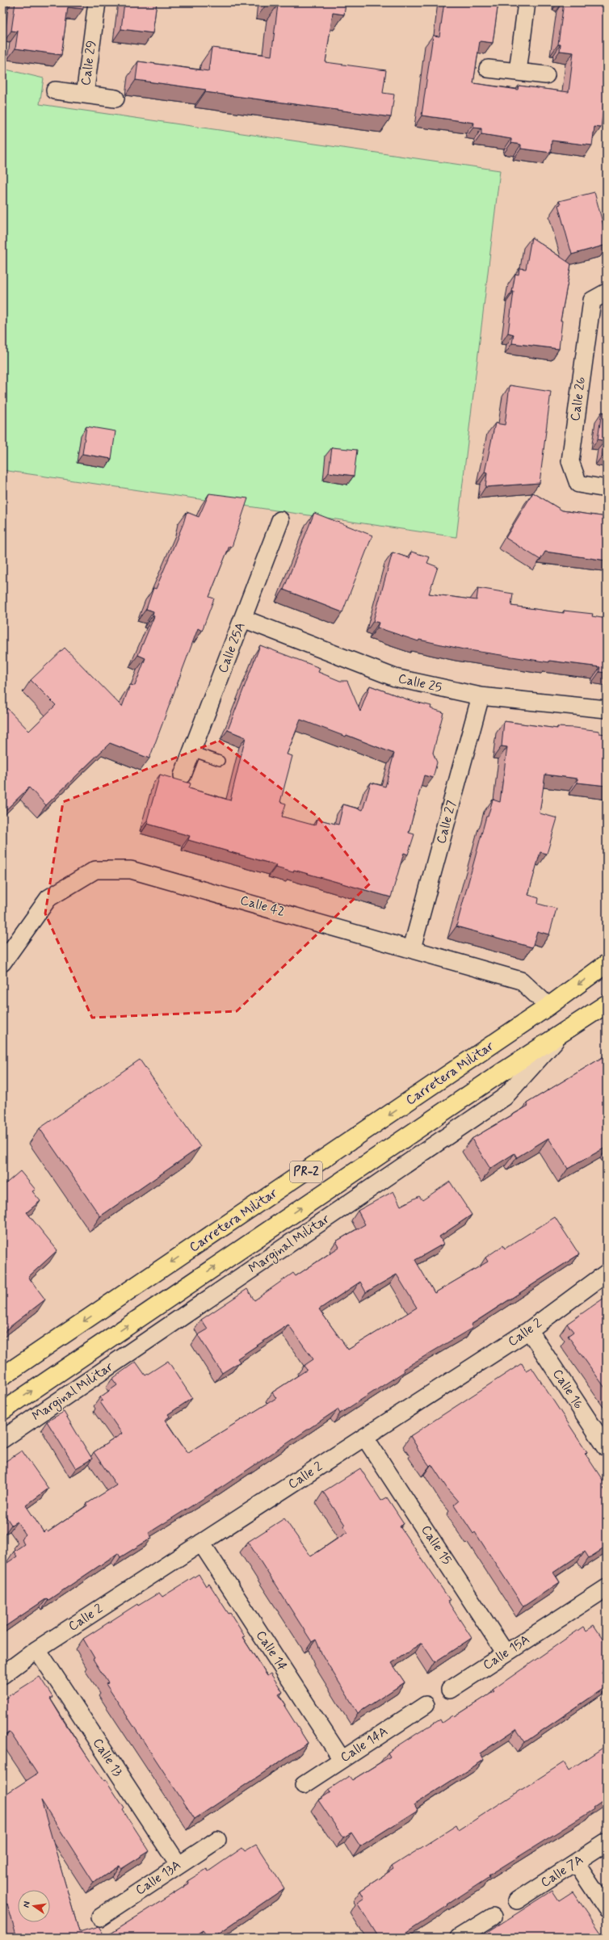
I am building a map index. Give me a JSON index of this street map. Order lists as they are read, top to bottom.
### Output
{
  "streets": {
    "main road": ["Carretera Militar", "PR-2"],
    "street": [
      "Calle 29",
      "Calle 26",
      "Calle 25A",
      "Calle 25",
      "Calle 27",
      "Calle 42",
      "Marginal Militar",
      "Calle 2",
      "Calle 16",
      "Calle 15",
      "Calle 14",
      "Calle 15A",
      "Calle 14A",
      "Calle 13",
      "Calle 7A",
      "Calle 13A"
    ]
  },
  "crossings": [
    ["Calle 25A", "Calle 25"],
    ["Calle 25", "Calle 27"],
    ["Calle 27", "Calle 42"],
    ["Calle 42", "Carretera Militar"],
    ["PR-2", "Marginal Militar"],
    ["Calle 2", "Calle 16"],
    ["Calle 2", "Calle 15"],
    ["Calle 2", "Calle 14"],
    ["Calle 2", "Calle 13"],
    ["Calle 15", "Calle 15A"],
    ["Calle 14", "Calle 14A"],
    ["Calle 13", "Calle 13A"]
  ],
  "north": "left"
}
